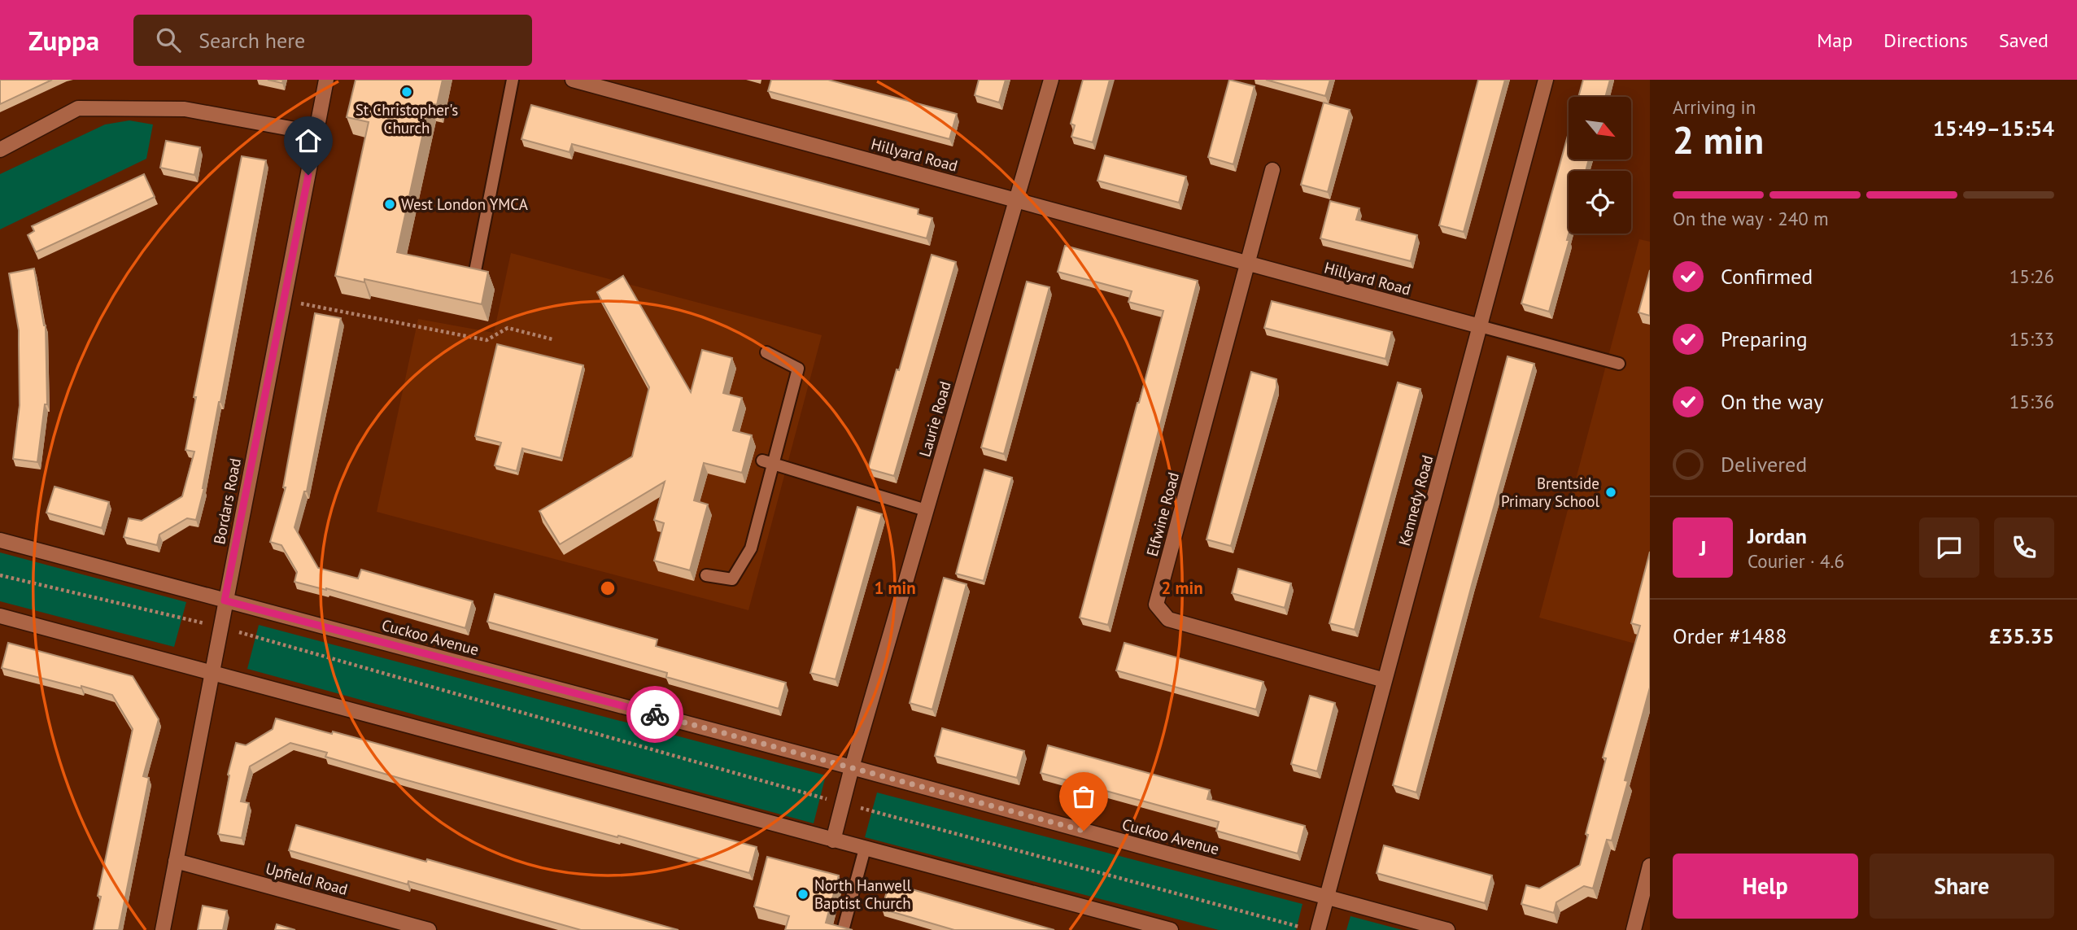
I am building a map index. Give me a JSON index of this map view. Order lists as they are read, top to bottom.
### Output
{
  "streets": {
    "street": [
      "Hillyard Road",
      "Laurie Road",
      "Kennedy Road",
      "Bordars Road",
      "Elfwine Road",
      "Cuckoo Avenue",
      "Upfield Road"
    ]
  },
  "crossings": [
    ["Hillyard Road", "Laurie Road"],
    ["Hillyard Road", "Kennedy Road"],
    ["Hillyard Road", "Elfwine Road"],
    ["Laurie Road", "Cuckoo Avenue"],
    ["Kennedy Road", "Elfwine Road"],
    ["Kennedy Road", "Cuckoo Avenue"],
    ["Bordars Road", "Cuckoo Avenue"],
    ["Bordars Road", "Upfield Road"]
  ],
  "places": [
    "St Christopher's Church",
    "West London YMCA",
    "Brentside Primary School",
    "North Hanwell Baptist Church"
  ],
  "north": "bottom right",
  "page": {
    "header": "Zuppa",
    "search": "Search here",
    "nav": ["Map", "Directions", "Saved"],
    "heading": ["2 min", "Arriving in", "15:49–15:54"],
    "panel": [
      "Jordan",
      "Courier · 4.6",
      "Order #1488",
      "£35.35"
    ],
    "bar": "On the way · 240 m",
    "list": [
      ["Confirmed", "15:26"],
      ["Preparing", "15:33"],
      ["On the way", "15:36"],
      "Delivered"
    ],
    "round": "J",
    "buttons": ["Help", "Share"]
  },
  "rings": ["1 min", "2 min"]
}
